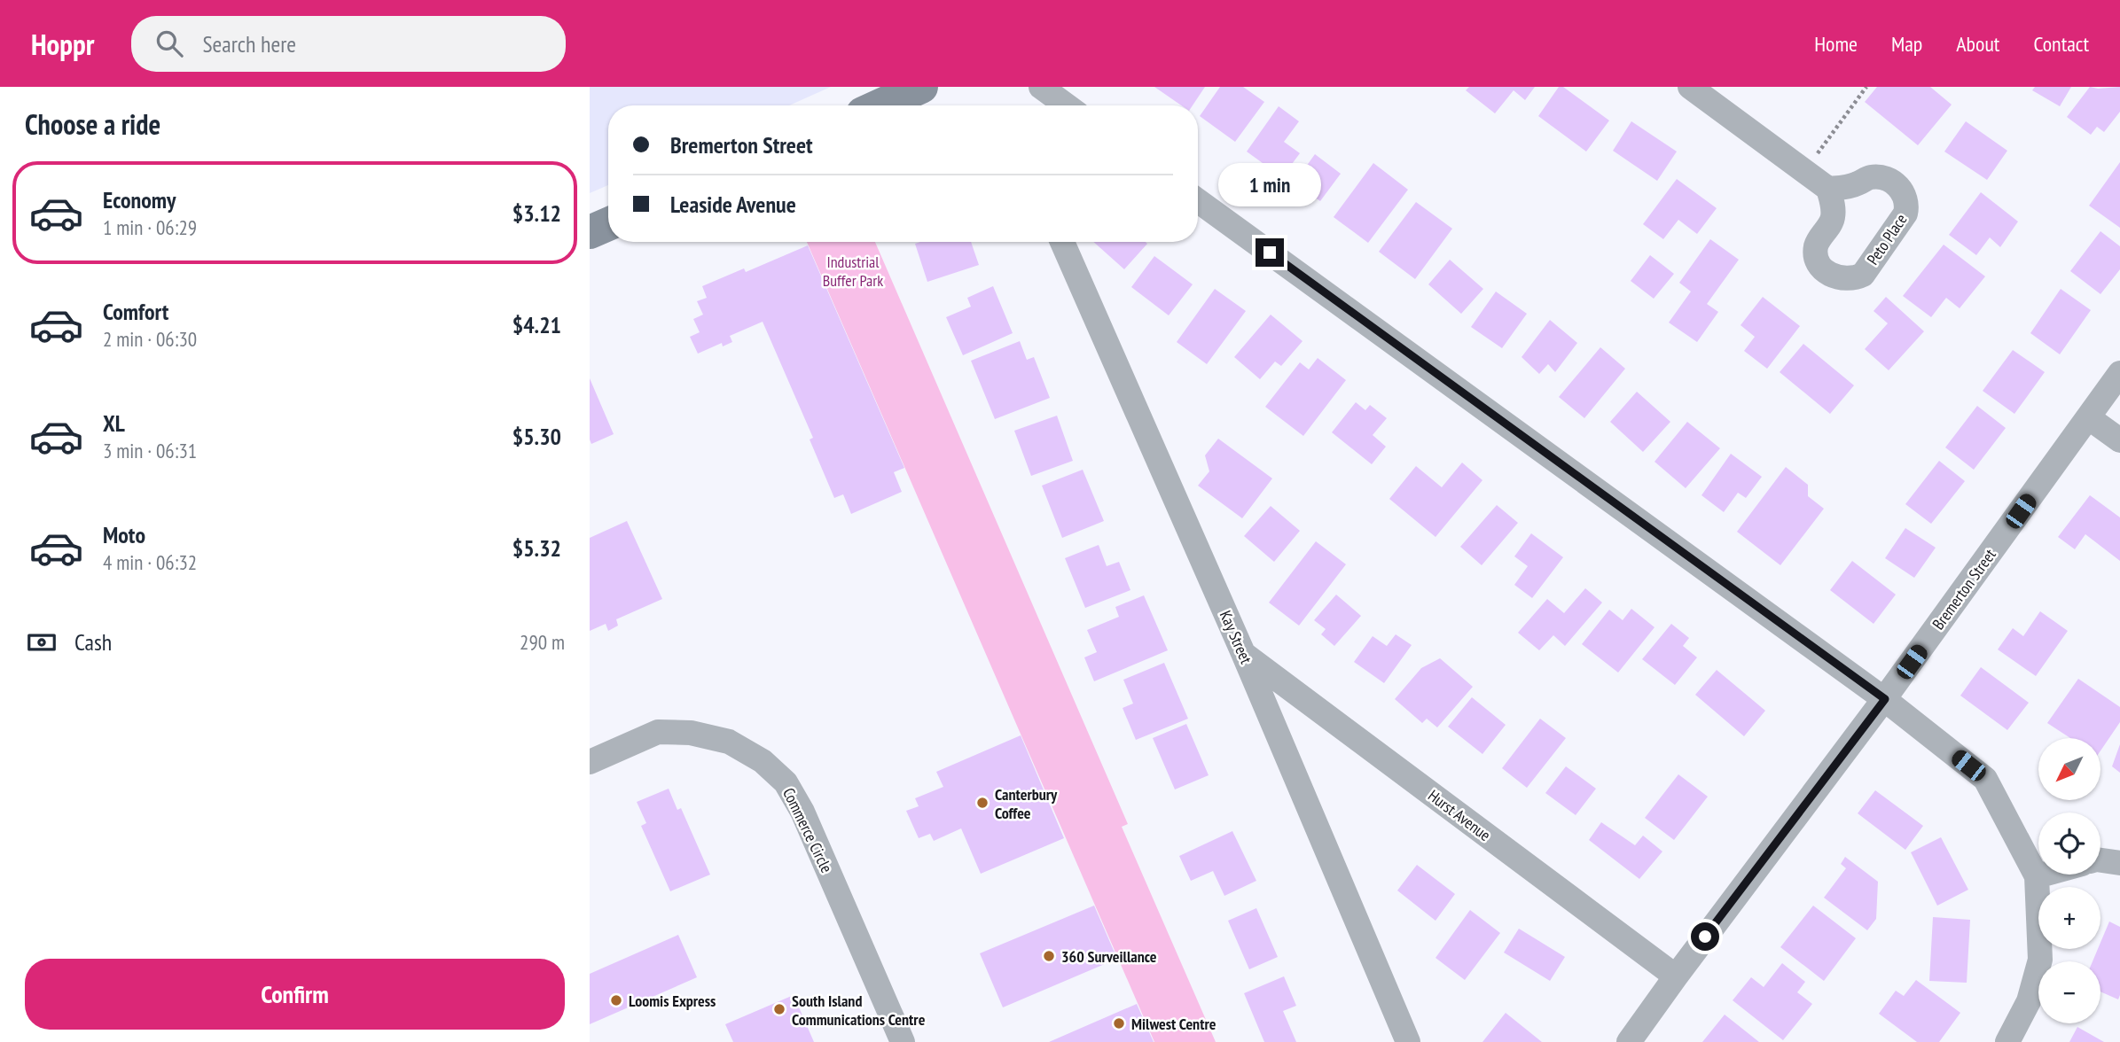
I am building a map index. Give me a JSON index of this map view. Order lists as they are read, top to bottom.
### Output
{
  "streets": {
    "street": [
      "Peto Place",
      "Bremerton Street",
      "Kay Street",
      "Hurst Avenue",
      "Commerce Circle"
    ]
  },
  "crossings": [
    ["Bremerton Street", "Hurst Avenue"],
    ["Kay Street", "Hurst Avenue"]
  ],
  "parks": ["Industrial Buffer Park"],
  "places": [
    "Canterbury Coffee",
    "360 Surveillance",
    "Loomis Express",
    "South Island Communications Centre",
    "Milwest Centre"
  ],
  "north": "bottom left",
  "page": {
    "header": "Hoppr",
    "search": "Search here",
    "nav": [
      "Home",
      "Map",
      "About",
      "Contact"
    ],
    "heading": "Choose a ride",
    "banner": ["Bremerton Street", "Leaside Avenue"],
    "list": [
      {
        "name": "Economy",
        "note": "1 min · 06:29",
        "value": "$3.12"
      },
      {
        "name": "Comfort",
        "note": "2 min · 06:30",
        "value": "$4.21"
      },
      {
        "name": "XL",
        "note": "3 min · 06:31",
        "value": "$5.30"
      },
      {
        "name": "Moto",
        "note": "4 min · 06:32",
        "value": "$5.32"
      }
    ],
    "bubble": "1 min",
    "pay": ["Cash", "290 m"],
    "map_buttons": ["+", "−"],
    "buttons": "Confirm"
  }
}
